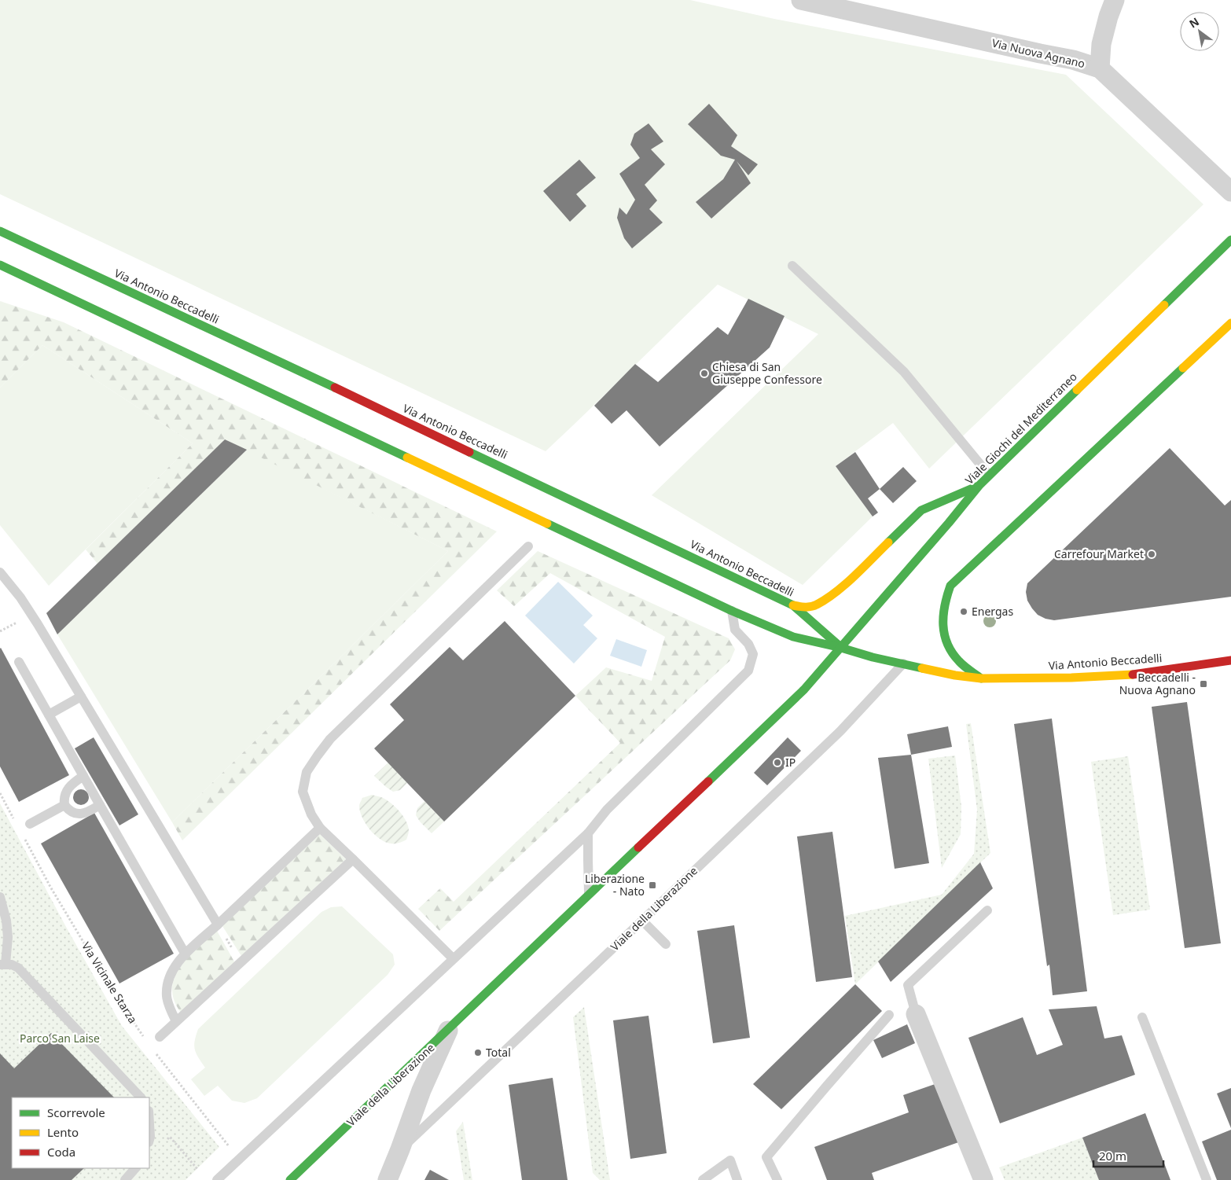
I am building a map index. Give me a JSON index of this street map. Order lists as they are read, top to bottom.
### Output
{
  "streets": {
    "main road": ["Via Antonio Beccadelli", "Viale Giochi del Mediterraneo", "Viale della Liberazione"],
    "street": ["Via Nuova Agnano"],
    "path": ["Via Vicinale Starza"]
  },
  "crossings": [
    ["Via Antonio Beccadelli", "Viale Giochi del Mediterraneo"],
    ["Via Antonio Beccadelli", "Viale della Liberazione"],
    ["Viale Giochi del Mediterraneo", "Viale della Liberazione"]
  ],
  "parks": ["Parco San Laise"],
  "places": {
    "other": [
      "Chiesa di San Giuseppe Confessore",
      "Carrefour Market",
      "Energas",
      "IP",
      "Total"
    ],
    "transit": ["Beccadelli - Nuova Agnano", "Liberazione - Nato"]
  },
  "legend": ["Scorrevole", "Lento", "Coda"],
  "scale_bar": "20 m",
  "north": "top left"
}
